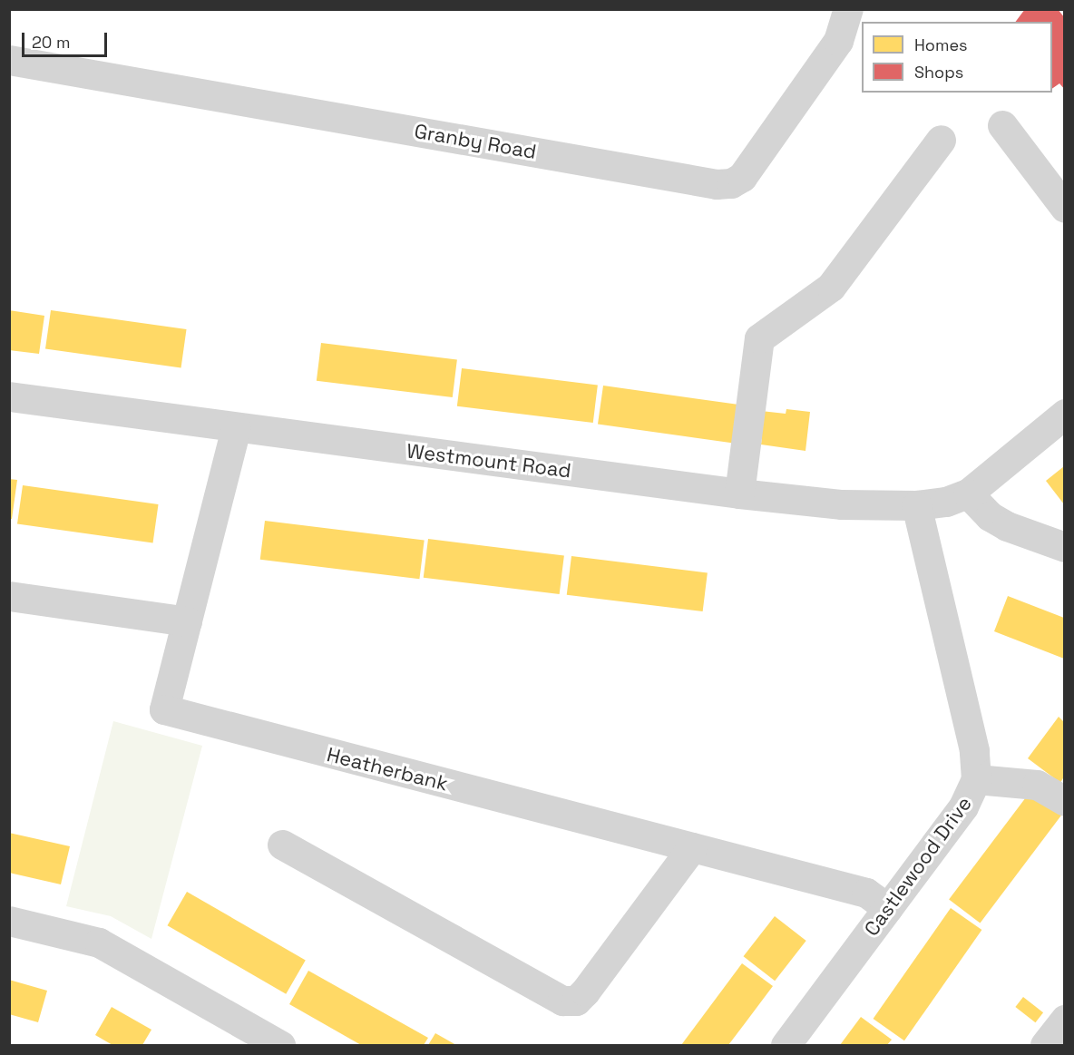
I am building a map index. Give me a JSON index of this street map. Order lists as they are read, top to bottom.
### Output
{
  "streets": {
    "street": [
      "Granby Road",
      "Westmount Road",
      "Heatherbank",
      "Castlewood Drive"
    ]
  },
  "crossings": [
    ["Westmount Road", "Heatherbank"],
    ["Westmount Road", "Castlewood Drive"],
    ["Heatherbank", "Castlewood Drive"]
  ],
  "legend": ["Homes", "Shops"],
  "scale_bar": "20 m"
}
